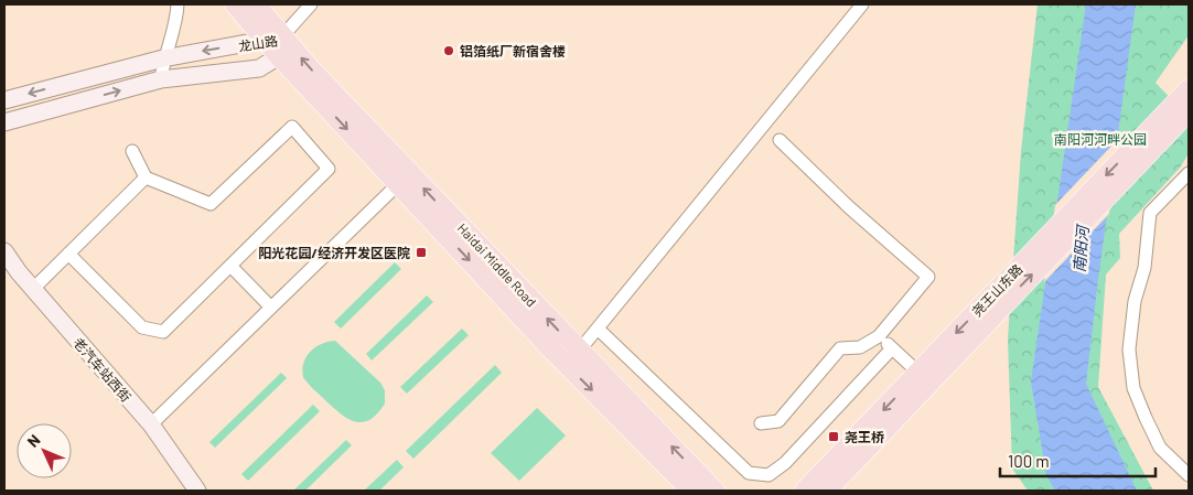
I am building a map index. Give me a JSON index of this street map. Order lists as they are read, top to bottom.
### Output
{
  "streets": {
    "main road": ["Haidai Middle Road", "尧王山东路"],
    "street": ["龙山路", "老汽车站西街"]
  },
  "crossings": [
    ["龙山路", "Haidai Middle Road"]
  ],
  "water": ["南阳河"],
  "parks": ["南阳河河畔公园"],
  "places": {
    "other": ["铝箔纸厂新宿舍楼"],
    "transit": ["阳光花园/经济开发区医院", "尧王桥"]
  },
  "scale_bar": "100 m",
  "north": "top left"
}
